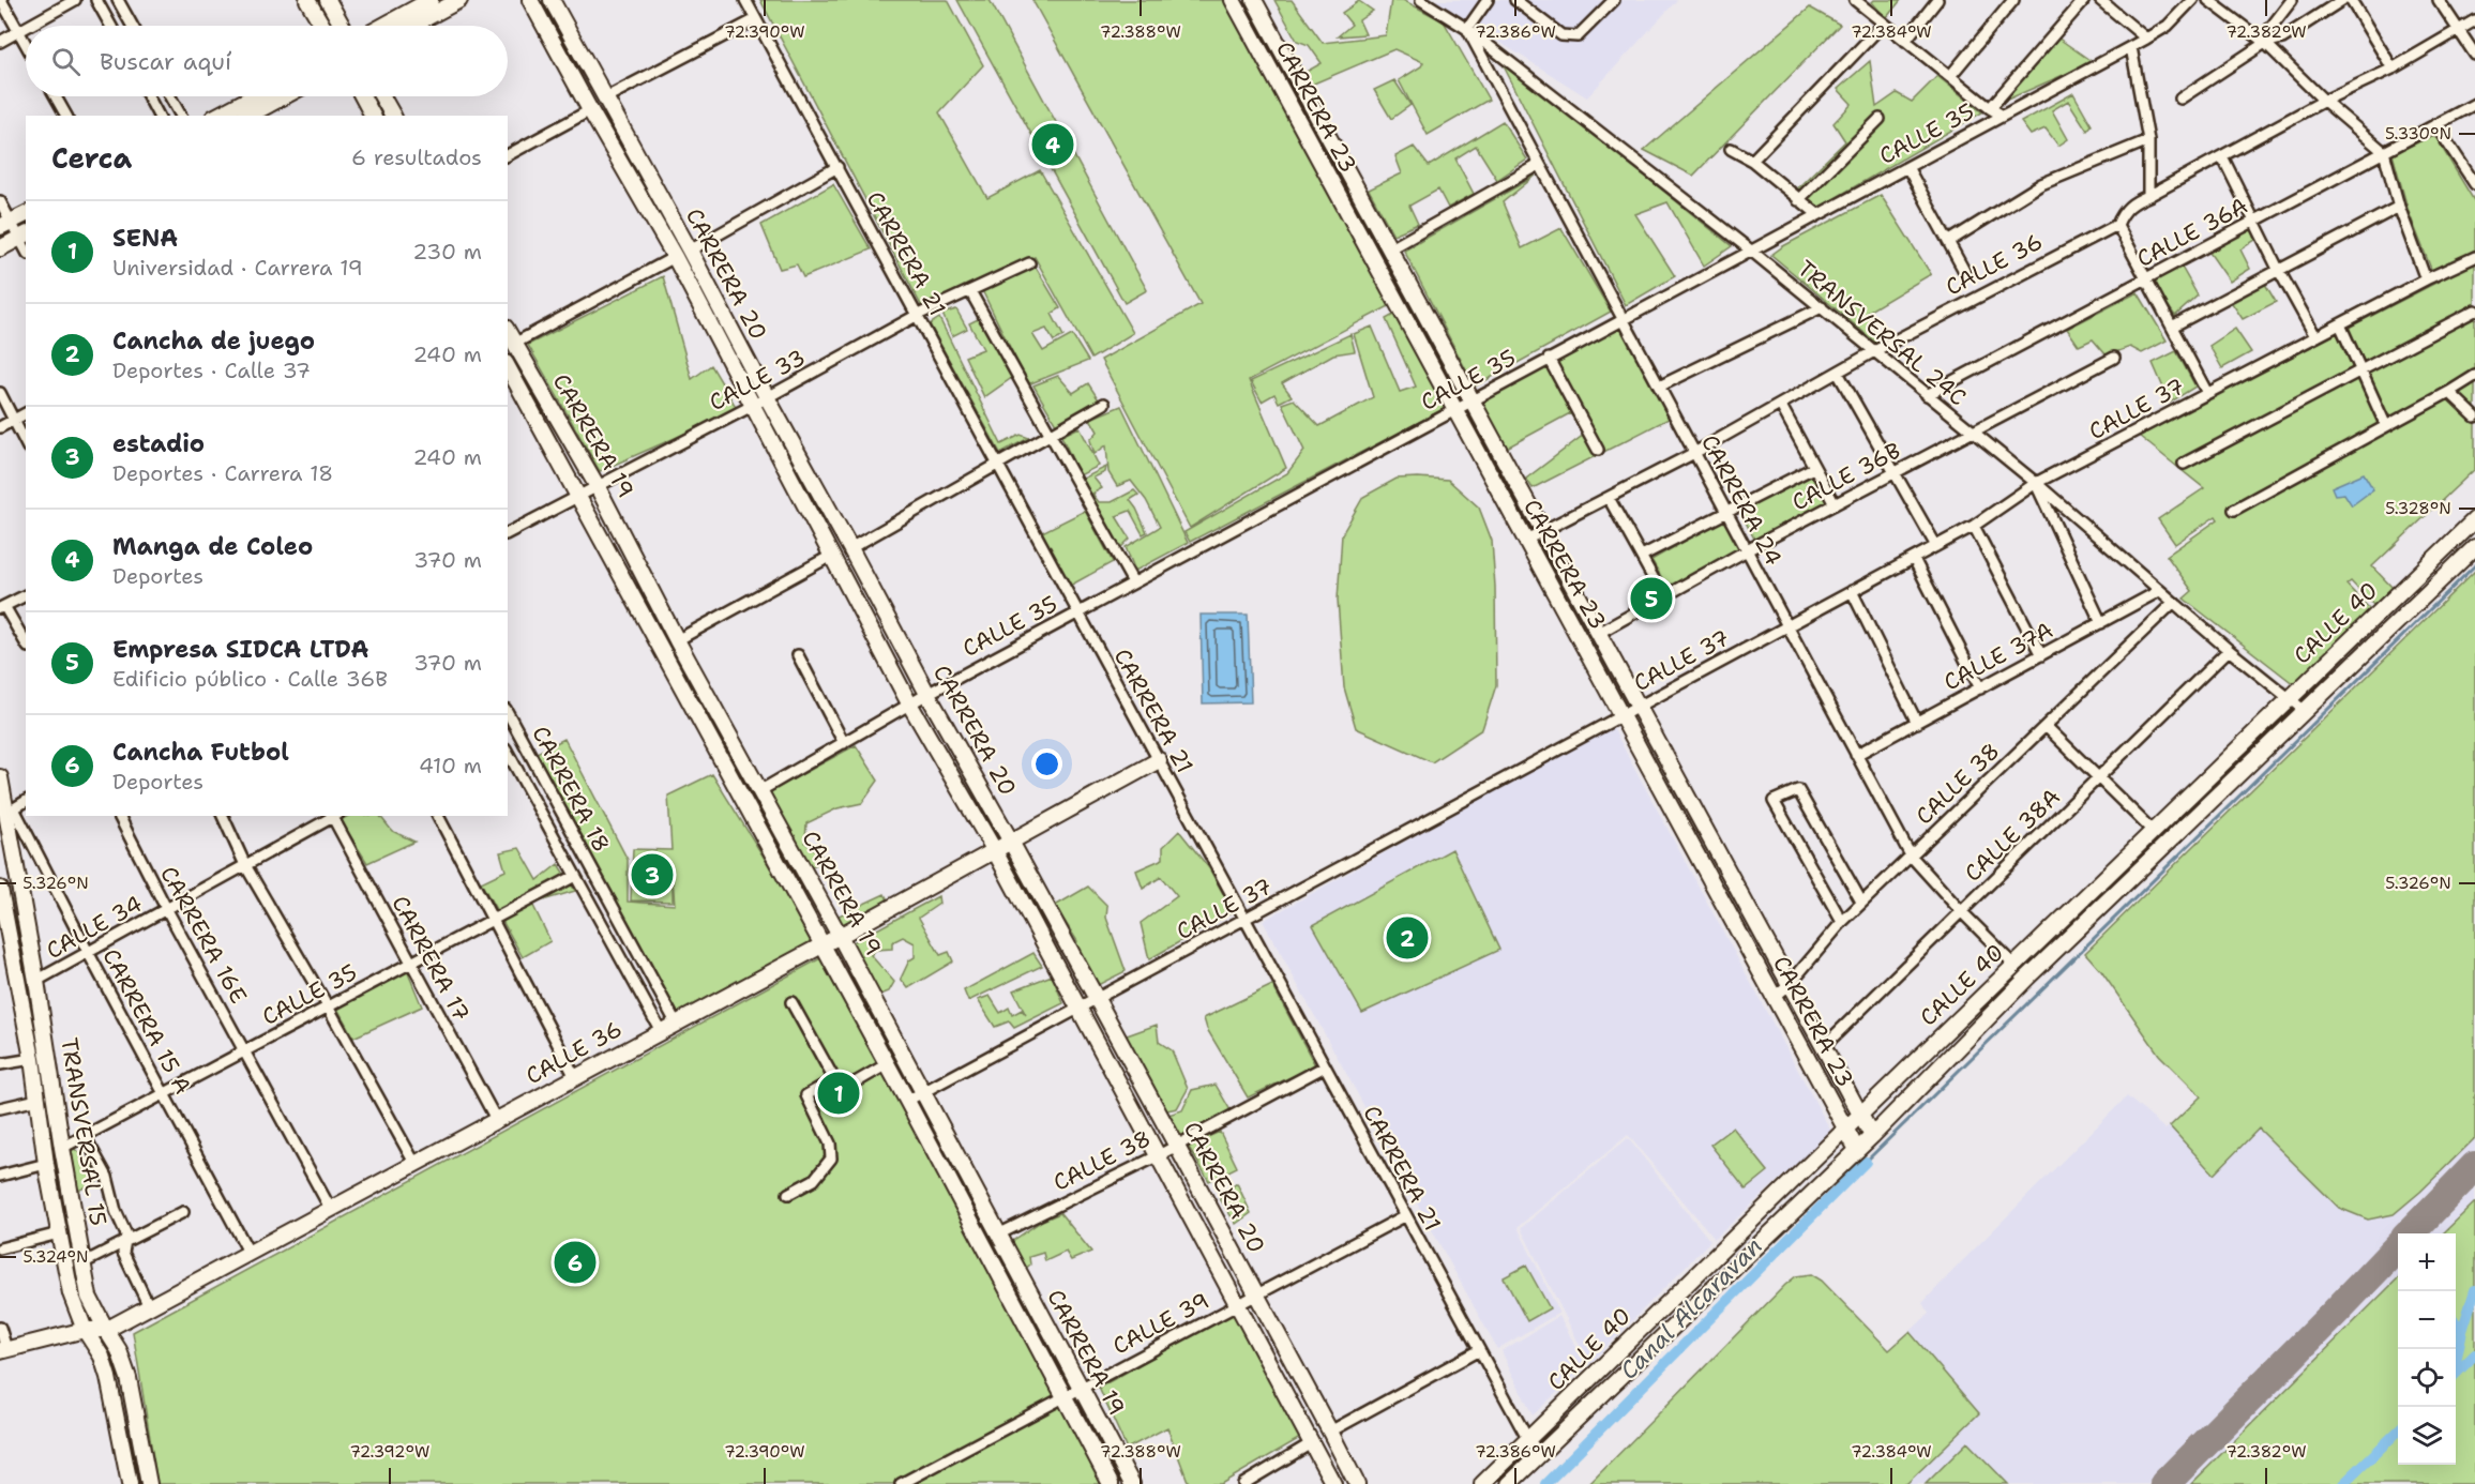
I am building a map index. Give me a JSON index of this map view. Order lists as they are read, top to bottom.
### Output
{
  "streets": {
    "main road": [
      "CARRERA 23",
      "CALLE 36",
      "CARRERA 20",
      "CARRERA 19",
      "CALLE 40",
      "TRANSVERSAL 15"
    ],
    "street": [
      "CALLE 35",
      "CALLE 36A",
      "CARRERA 21",
      "TRANSVERSAL 24C",
      "CALLE 33",
      "CALLE 37",
      "CALLE 36B",
      "CARRERA 24",
      "CALLE 37A",
      "CALLE 38",
      "CARRERA 18",
      "CALLE 38A",
      "CALLE 34",
      "CARRERA 16E",
      "CARRERA 17",
      "CARRERA 15 A",
      "CALLE 39"
    ]
  },
  "crossings": [
    ["CARRERA 23", "CALLE 35"],
    ["CARRERA 23", "CALLE 36"],
    ["CARRERA 23", "CALLE 37"],
    ["CARRERA 23", "CALLE 36B"],
    ["CARRERA 23", "CALLE 40"],
    ["CARRERA 23", "CALLE 38"],
    ["CARRERA 23", "CALLE 38A"],
    ["CALLE 35", "CARRERA 21"],
    ["CALLE 35", "CARRERA 20"],
    ["CALLE 35", "TRANSVERSAL 24C"],
    ["CALLE 35", "CARRERA 19"],
    ["CALLE 35", "CARRERA 24"],
    ["CALLE 35", "CARRERA 18"],
    ["CALLE 35", "CARRERA 16E"],
    ["CALLE 35", "CARRERA 17"],
    ["CALLE 35", "CARRERA 15 A"],
    ["CALLE 35", "TRANSVERSAL 15"],
    ["CALLE 36A", "TRANSVERSAL 24C"],
    ["CARRERA 21", "CALLE 36"],
    ["CARRERA 21", "CALLE 33"],
    ["CARRERA 21", "CALLE 37"],
    ["CARRERA 21", "CALLE 40"],
    ["CARRERA 21", "CALLE 38"],
    ["CARRERA 21", "CALLE 39"],
    ["CALLE 36", "CARRERA 20"],
    ["CALLE 36", "TRANSVERSAL 24C"],
    ["CALLE 36", "CARRERA 19"],
    ["CALLE 36", "CARRERA 24"],
    ["CALLE 36", "CARRERA 18"],
    ["CALLE 36", "CARRERA 16E"],
    ["CALLE 36", "CARRERA 17"],
    ["CALLE 36", "CARRERA 15 A"],
    ["CALLE 36", "TRANSVERSAL 15"],
    ["CARRERA 20", "CALLE 33"],
    ["CARRERA 20", "CALLE 37"],
    ["CARRERA 20", "CALLE 38"],
    ["CARRERA 20", "CALLE 39"],
    ["TRANSVERSAL 24C", "CALLE 37"],
    ["TRANSVERSAL 24C", "CALLE 36B"],
    ["TRANSVERSAL 24C", "CARRERA 24"],
    ["TRANSVERSAL 24C", "CALLE 40"],
    ["TRANSVERSAL 24C", "CALLE 37A"],
    ["TRANSVERSAL 24C", "CALLE 38"],
    ["TRANSVERSAL 24C", "CALLE 38A"],
    ["CALLE 33", "CARRERA 19"],
    ["CALLE 37", "CARRERA 19"],
    ["CALLE 37", "CARRERA 24"],
    ["CARRERA 19", "CALLE 38"],
    ["CARRERA 19", "CALLE 39"],
    ["CALLE 36B", "CARRERA 24"],
    ["CARRERA 24", "CALLE 40"],
    ["CARRERA 24", "CALLE 37A"],
    ["CARRERA 24", "CALLE 38"],
    ["CARRERA 24", "CALLE 38A"],
    ["CALLE 34", "CARRERA 16E"],
    ["CALLE 34", "CARRERA 17"],
    ["CALLE 34", "CARRERA 15 A"],
    ["CALLE 34", "TRANSVERSAL 15"],
    ["CARRERA 15 A", "TRANSVERSAL 15"]
  ],
  "water": ["Canal Alcaravan"],
  "page": {
    "search": "Buscar aquí",
    "heading": ["Cerca", "6 resultados"],
    "pins": [
      "4",
      "5",
      "3",
      "2",
      "1",
      "6"
    ],
    "list": [
      {
        "mark": "1",
        "name": "SENA",
        "note": "Universidad · Carrera 19",
        "value": "230 m"
      },
      {
        "mark": "2",
        "name": "Cancha de juego",
        "note": "Deportes · Calle 37",
        "value": "240 m"
      },
      {
        "mark": "3",
        "name": "estadio",
        "note": "Deportes · Carrera 18",
        "value": "240 m"
      },
      {
        "mark": "4",
        "name": "Manga de Coleo",
        "note": "Deportes",
        "value": "370 m"
      },
      {
        "mark": "5",
        "name": "Empresa SIDCA LTDA",
        "note": "Edificio público · Calle 36B",
        "value": "370 m"
      },
      {
        "mark": "6",
        "name": "Cancha Futbol",
        "note": "Deportes",
        "value": "410 m"
      }
    ],
    "map_buttons": ["+", "−"]
  },
  "coordinates": [
    "72.390°W",
    "72.388°W",
    "72.386°W",
    "72.384°W",
    "72.382°W",
    "5.330°N",
    "5.328°N",
    "5.326°N",
    "5.324°N",
    "72.392°W"
  ]
}
